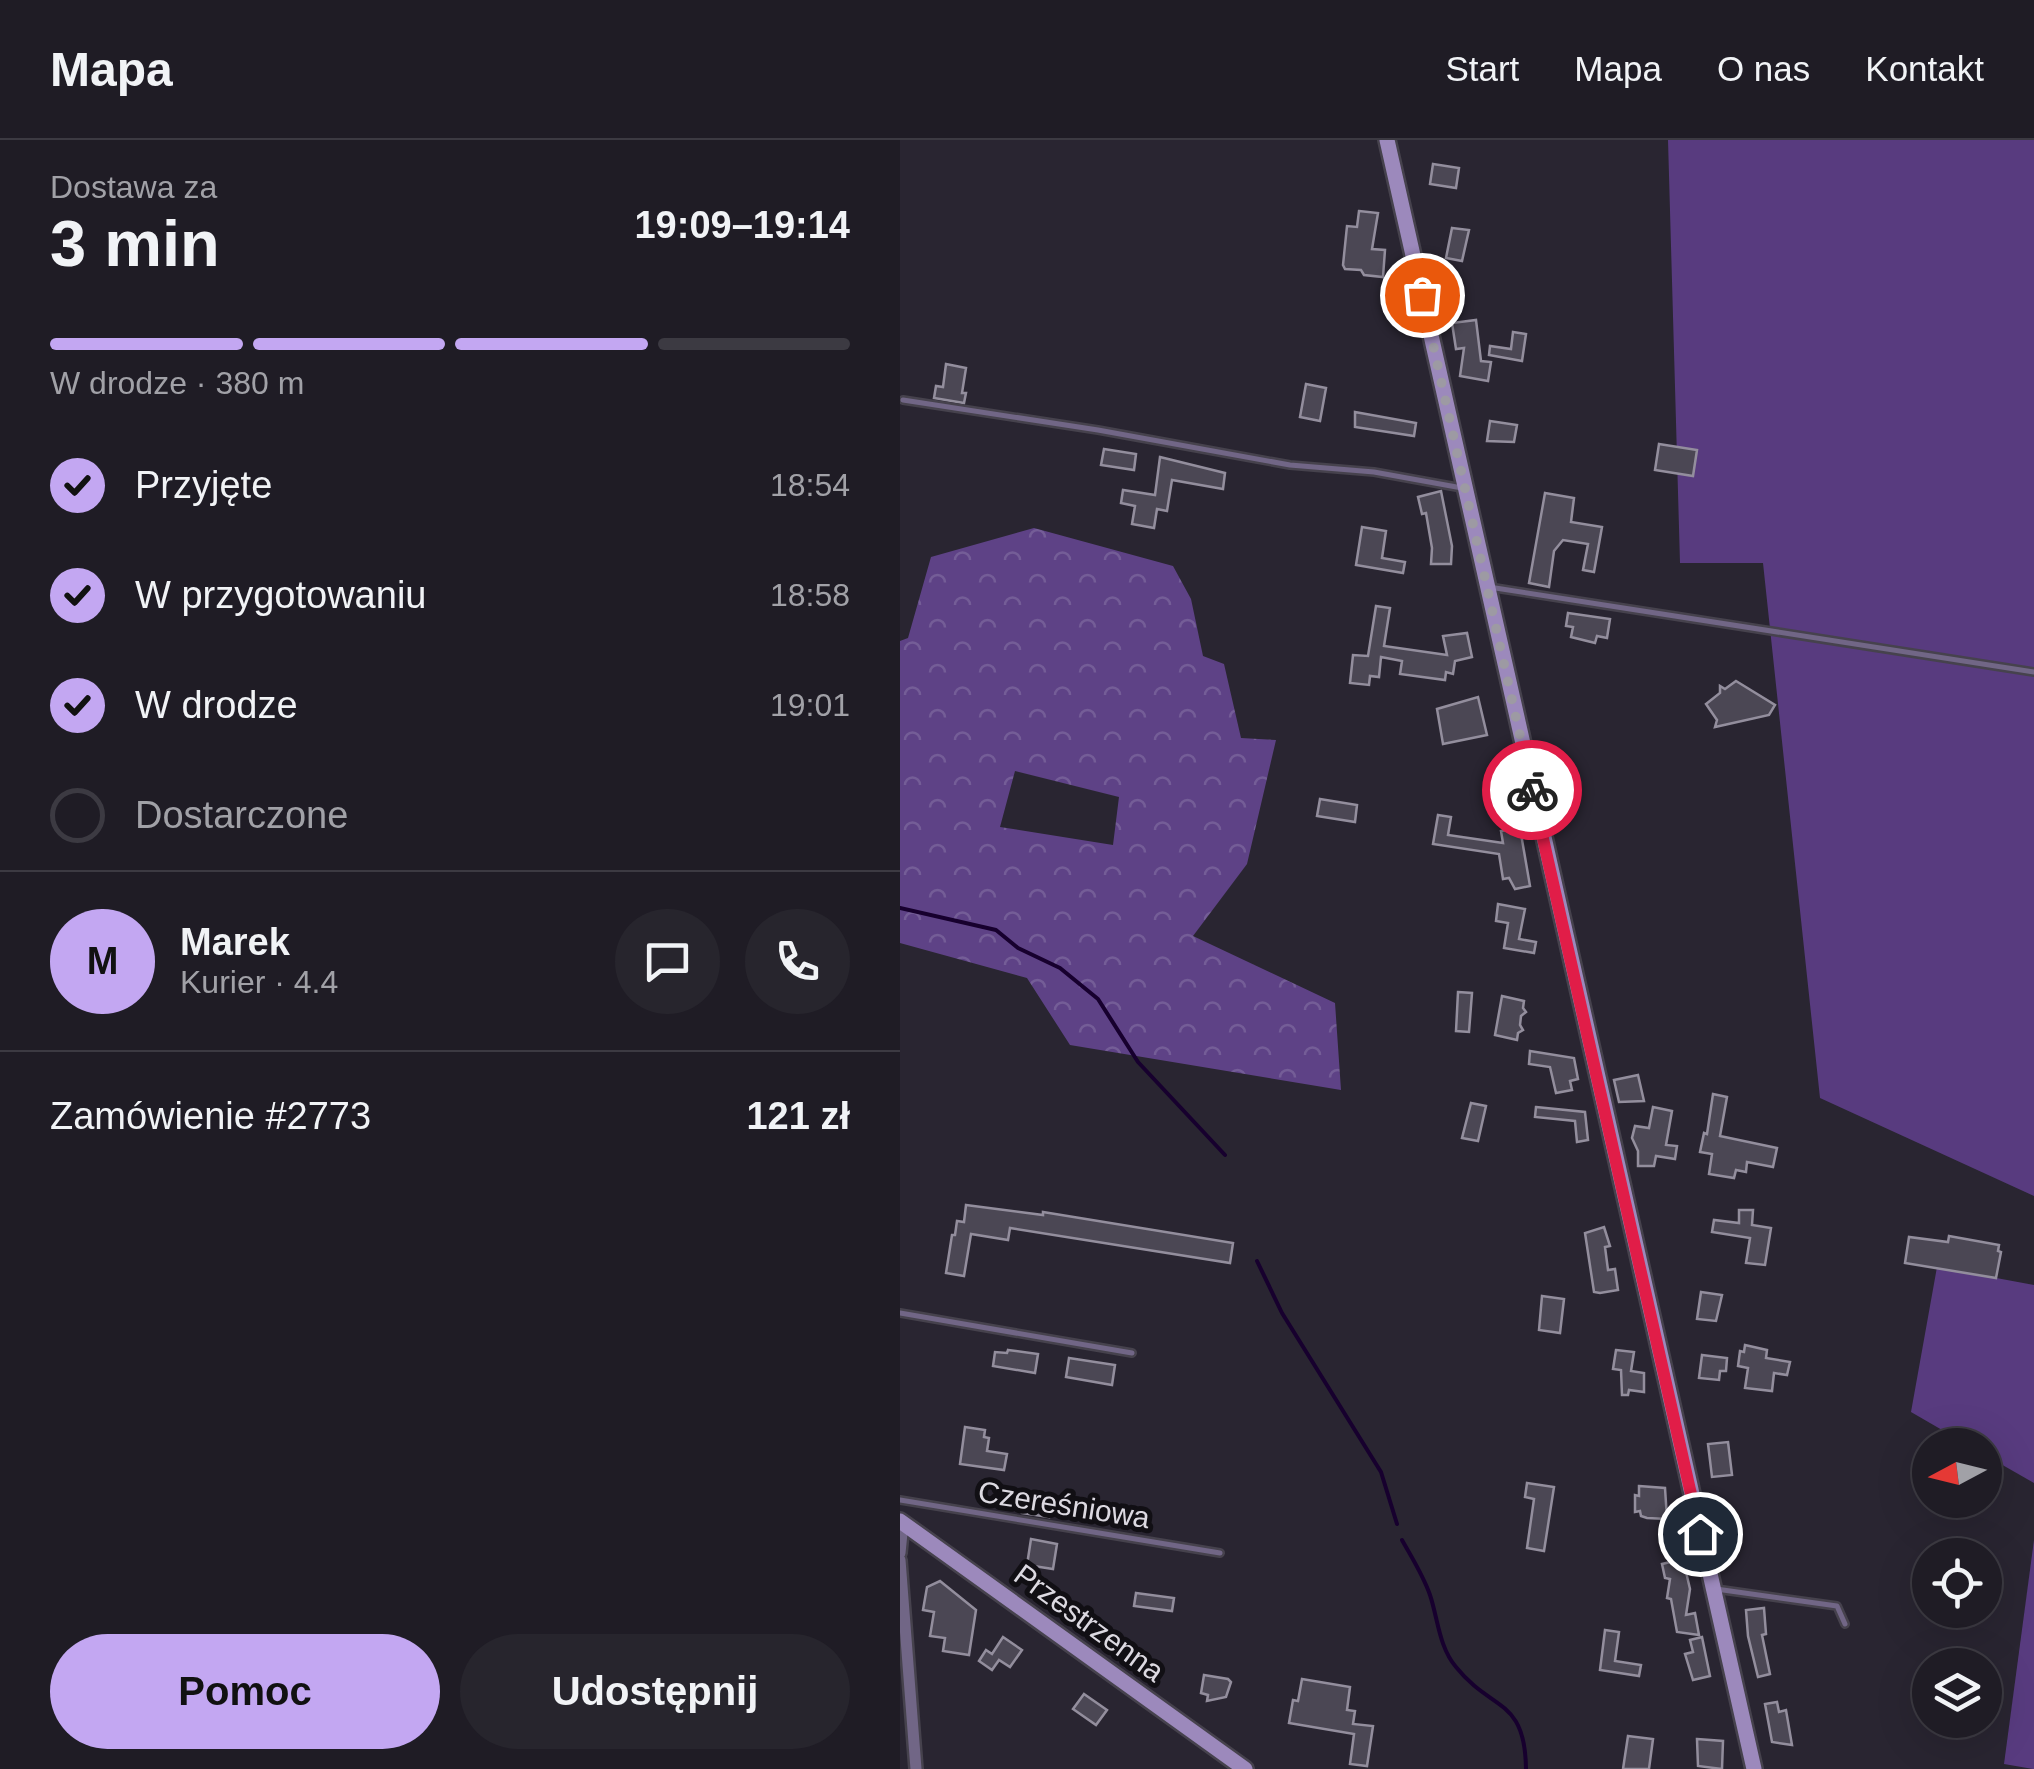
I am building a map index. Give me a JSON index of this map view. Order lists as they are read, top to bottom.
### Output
{
  "streets": {
    "street": ["Przestrzenna"],
    "lane": ["Czereśniowa"]
  },
  "north": "left",
  "page": {
    "header": "Mapa",
    "nav": [
      "Start",
      "Mapa",
      "O nas",
      "Kontakt"
    ],
    "heading": ["3 min", "Dostawa za", "19:09–19:14"],
    "panel": [
      "Marek",
      "Kurier · 4.4",
      "Zamówienie #2773",
      "121 zł"
    ],
    "bar": "W drodze · 380 m",
    "list": [
      ["Przyjęte", "18:54"],
      ["W przygotowaniu", "18:58"],
      ["W drodze", "19:01"],
      "Dostarczone"
    ],
    "round": "M",
    "buttons": ["Pomoc", "Udostępnij"]
  }
}
